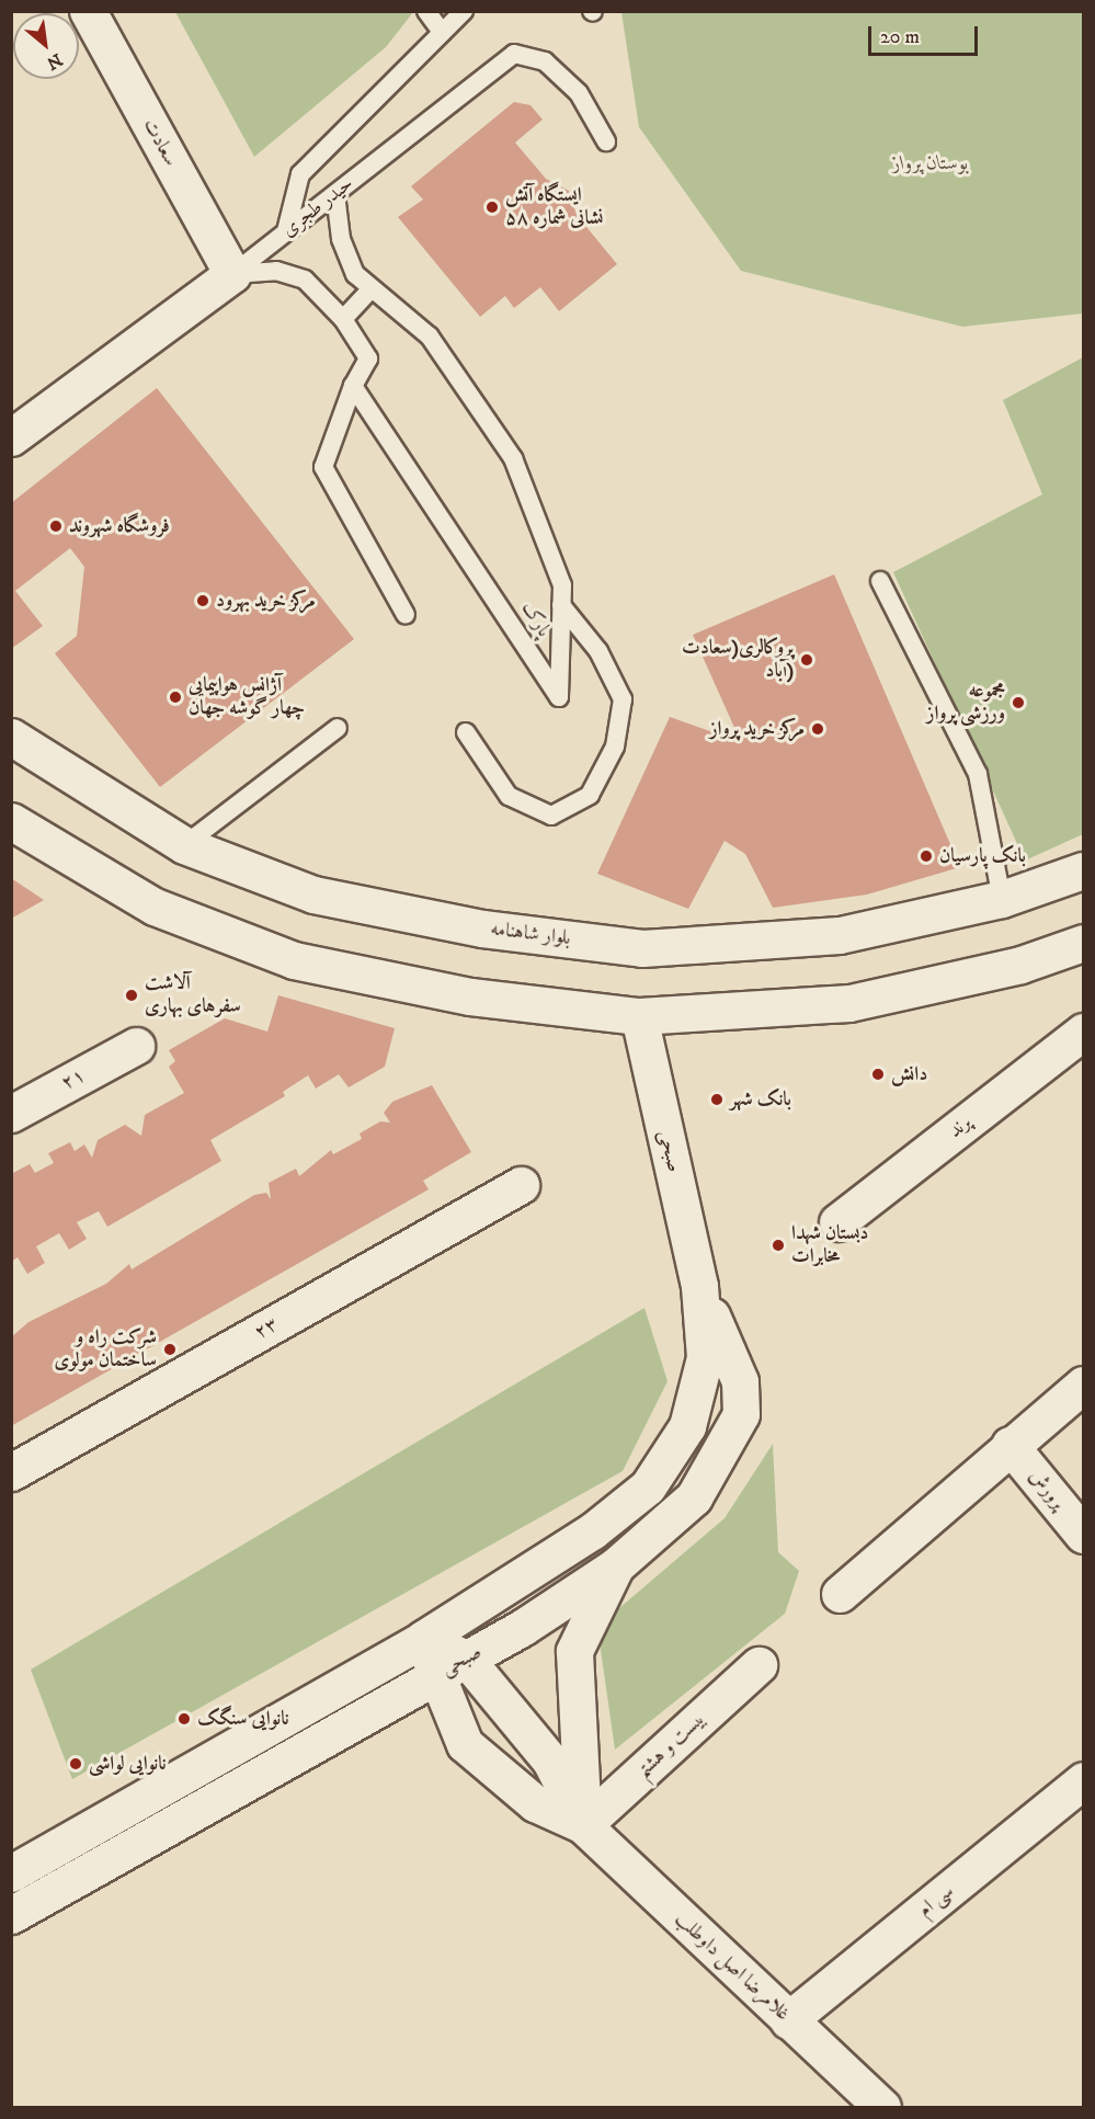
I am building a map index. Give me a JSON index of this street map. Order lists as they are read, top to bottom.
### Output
{
  "streets": {
    "street": [
      "سعادت",
      "حیدر طجری",
      "بلوار شاهنامه",
      "۲۱",
      "پرند",
      "صبحی",
      "۲۳",
      "پرورش",
      "بیست و هشتم",
      "سی ام",
      "غلامرضا اصل داوطلب"
    ],
    "lane": ["پارک"]
  },
  "crossings": [
    ["سعادت", "حیدر طجری"],
    ["صبحی", "غلامرضا اصل داوطلب"],
    ["بیست و هشتم", "غلامرضا اصل داوطلب"],
    ["سی ام", "غلامرضا اصل داوطلب"]
  ],
  "parks": ["بوستان پرواز"],
  "places": [
    "ایستگاه آتش نشانی شماره ۵۸",
    "فروشگاه شهروند",
    "مرکز خرید بهرود",
    "پروکالری(سعادت آباد)",
    "آژانس هواپیمایی چهار گوشه جهان",
    "مجموعه ورزشی پرواز",
    "مرکز خرید پرواز",
    "بانک پارسیان",
    "آلاشت سفرهای بهاری",
    "دانش",
    "بانک شهر",
    "دبستان شهدا مخابرات",
    "شرکت راه و ساختمان مولوی",
    "نانوایی سنگک",
    "نانوایی لواشی"
  ],
  "scale_bar": "20 m",
  "north": "bottom right"
}
